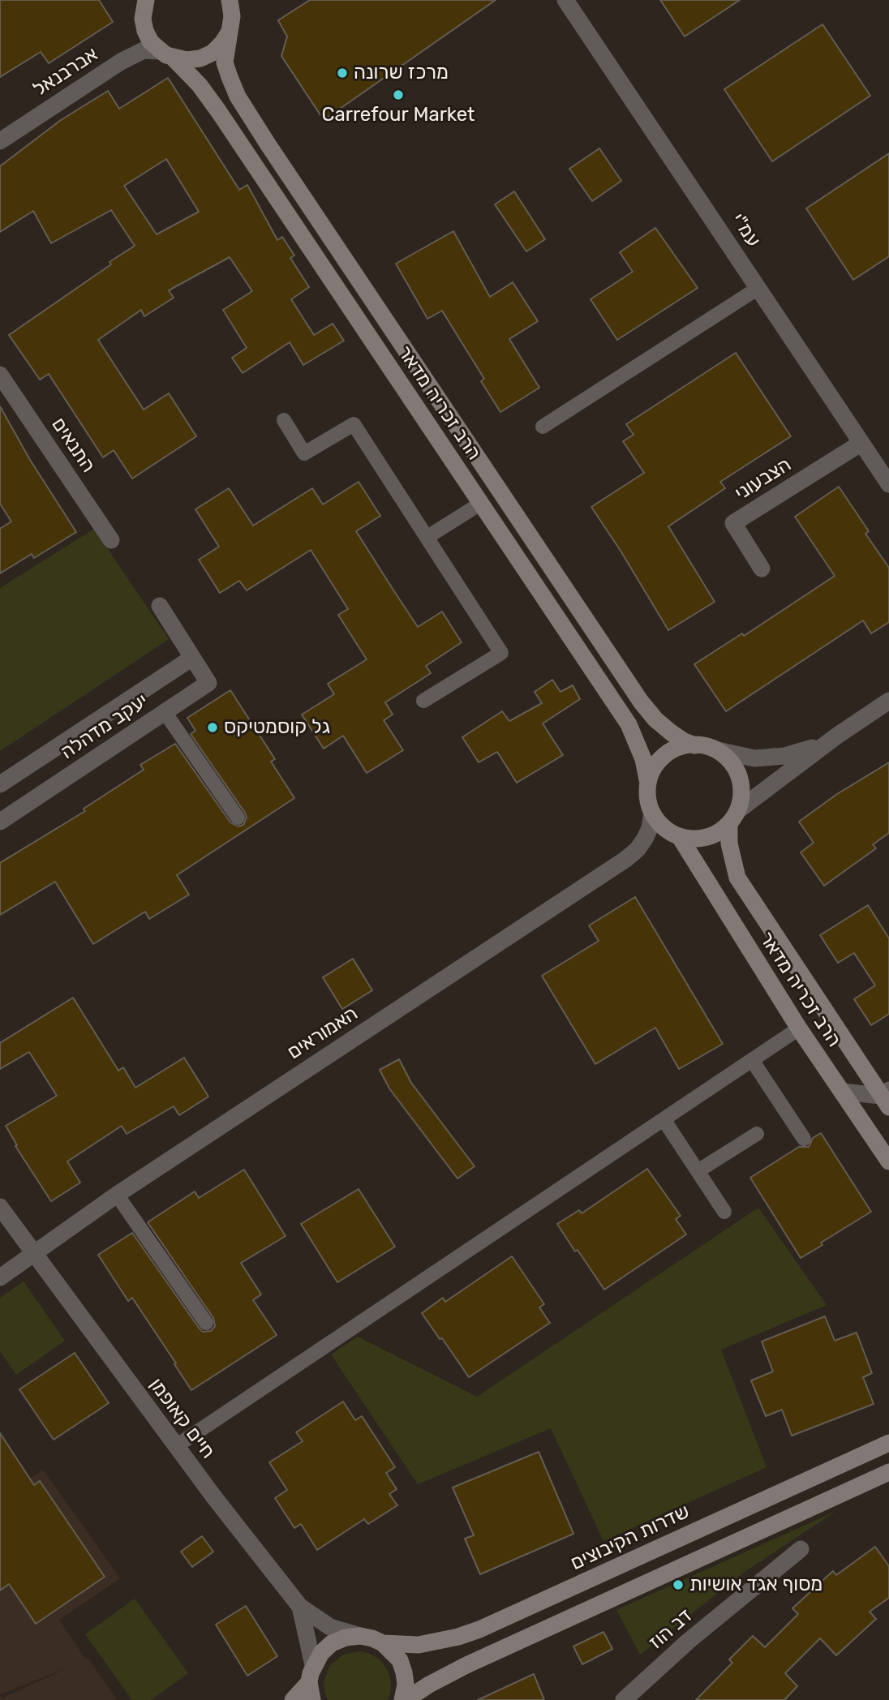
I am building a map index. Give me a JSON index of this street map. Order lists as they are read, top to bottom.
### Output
{
  "streets": {
    "street": [
      "אברבנאל",
      "עמ\"י",
      "הרב זכריה מדאר",
      "התנאים",
      "הצבעוני",
      "יעקב מדהלה",
      "האמוראים",
      "חיים קאופמן",
      "שדרות הקיבוצים",
      "דב הוז"
    ]
  },
  "crossings": [
    ["אברבנאל", "הרב זכריה מדאר"],
    ["עמ\"י", "הצבעוני"],
    ["הרב זכריה מדאר", "האמוראים"],
    ["האמוראים", "חיים קאופמן"],
    ["חיים קאופמן", "שדרות הקיבוצים"]
  ],
  "places": [
    "מרכז שרונה",
    "Carrefour Market",
    "גל קוסמטיקס",
    "מסוף אגד אושיות"
  ]
}
